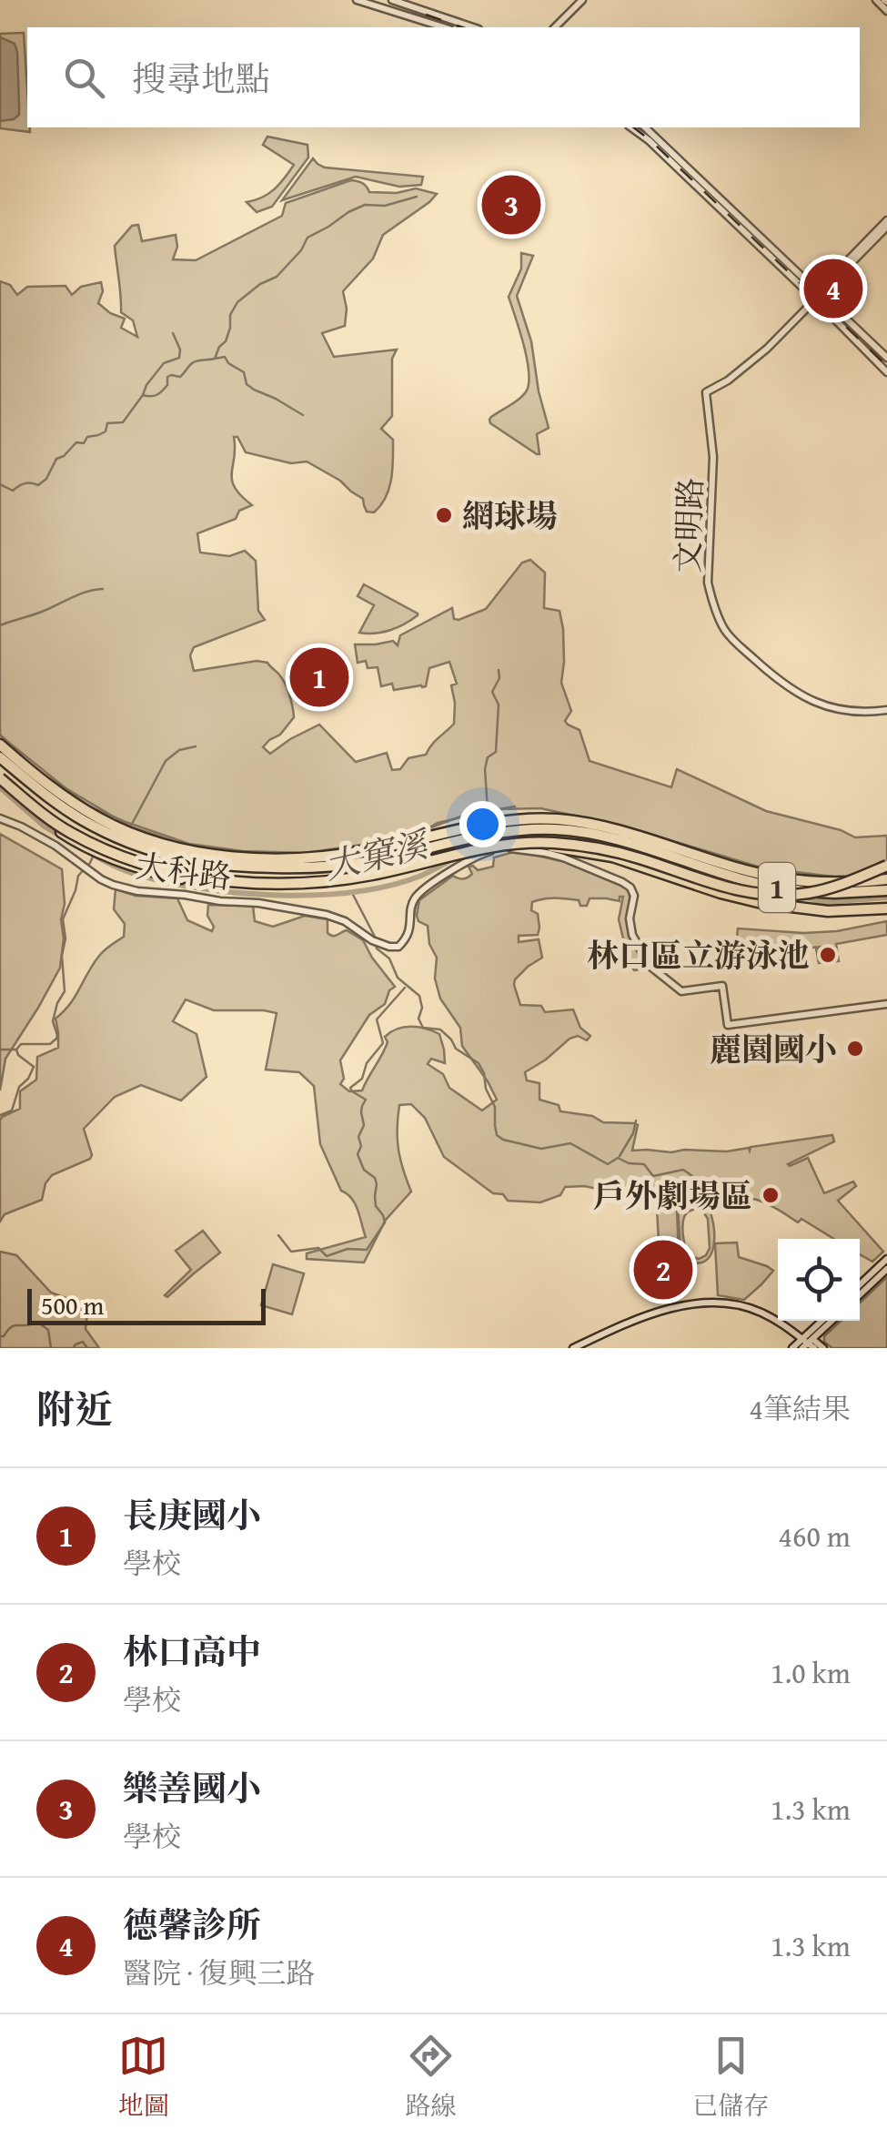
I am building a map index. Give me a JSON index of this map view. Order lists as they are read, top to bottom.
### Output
{
  "streets": {
    "highway": ["1"],
    "street": ["文明路", "大科路"]
  },
  "water": ["大窠溪"],
  "places": [
    "網球場",
    "林口區立游泳池",
    "麗園國小",
    "戶外劇場區"
  ],
  "scale_bar": "500 m",
  "page": {
    "search": "搜尋地點",
    "pins": [
      "3",
      "4",
      "1",
      "2"
    ],
    "scale": "500 m",
    "heading": ["附近", "4筆結果"],
    "list": [
      {
        "mark": "1",
        "name": "長庚國小",
        "note": "學校",
        "value": "460 m"
      },
      {
        "mark": "2",
        "name": "林口高中",
        "note": "學校",
        "value": "1.0 km"
      },
      {
        "mark": "3",
        "name": "樂善國小",
        "note": "學校",
        "value": "1.3 km"
      },
      {
        "mark": "4",
        "name": "德馨診所",
        "note": "醫院 · 復興三路",
        "value": "1.3 km"
      }
    ],
    "nav": ["地圖", "路線", "已儲存"]
  }
}
